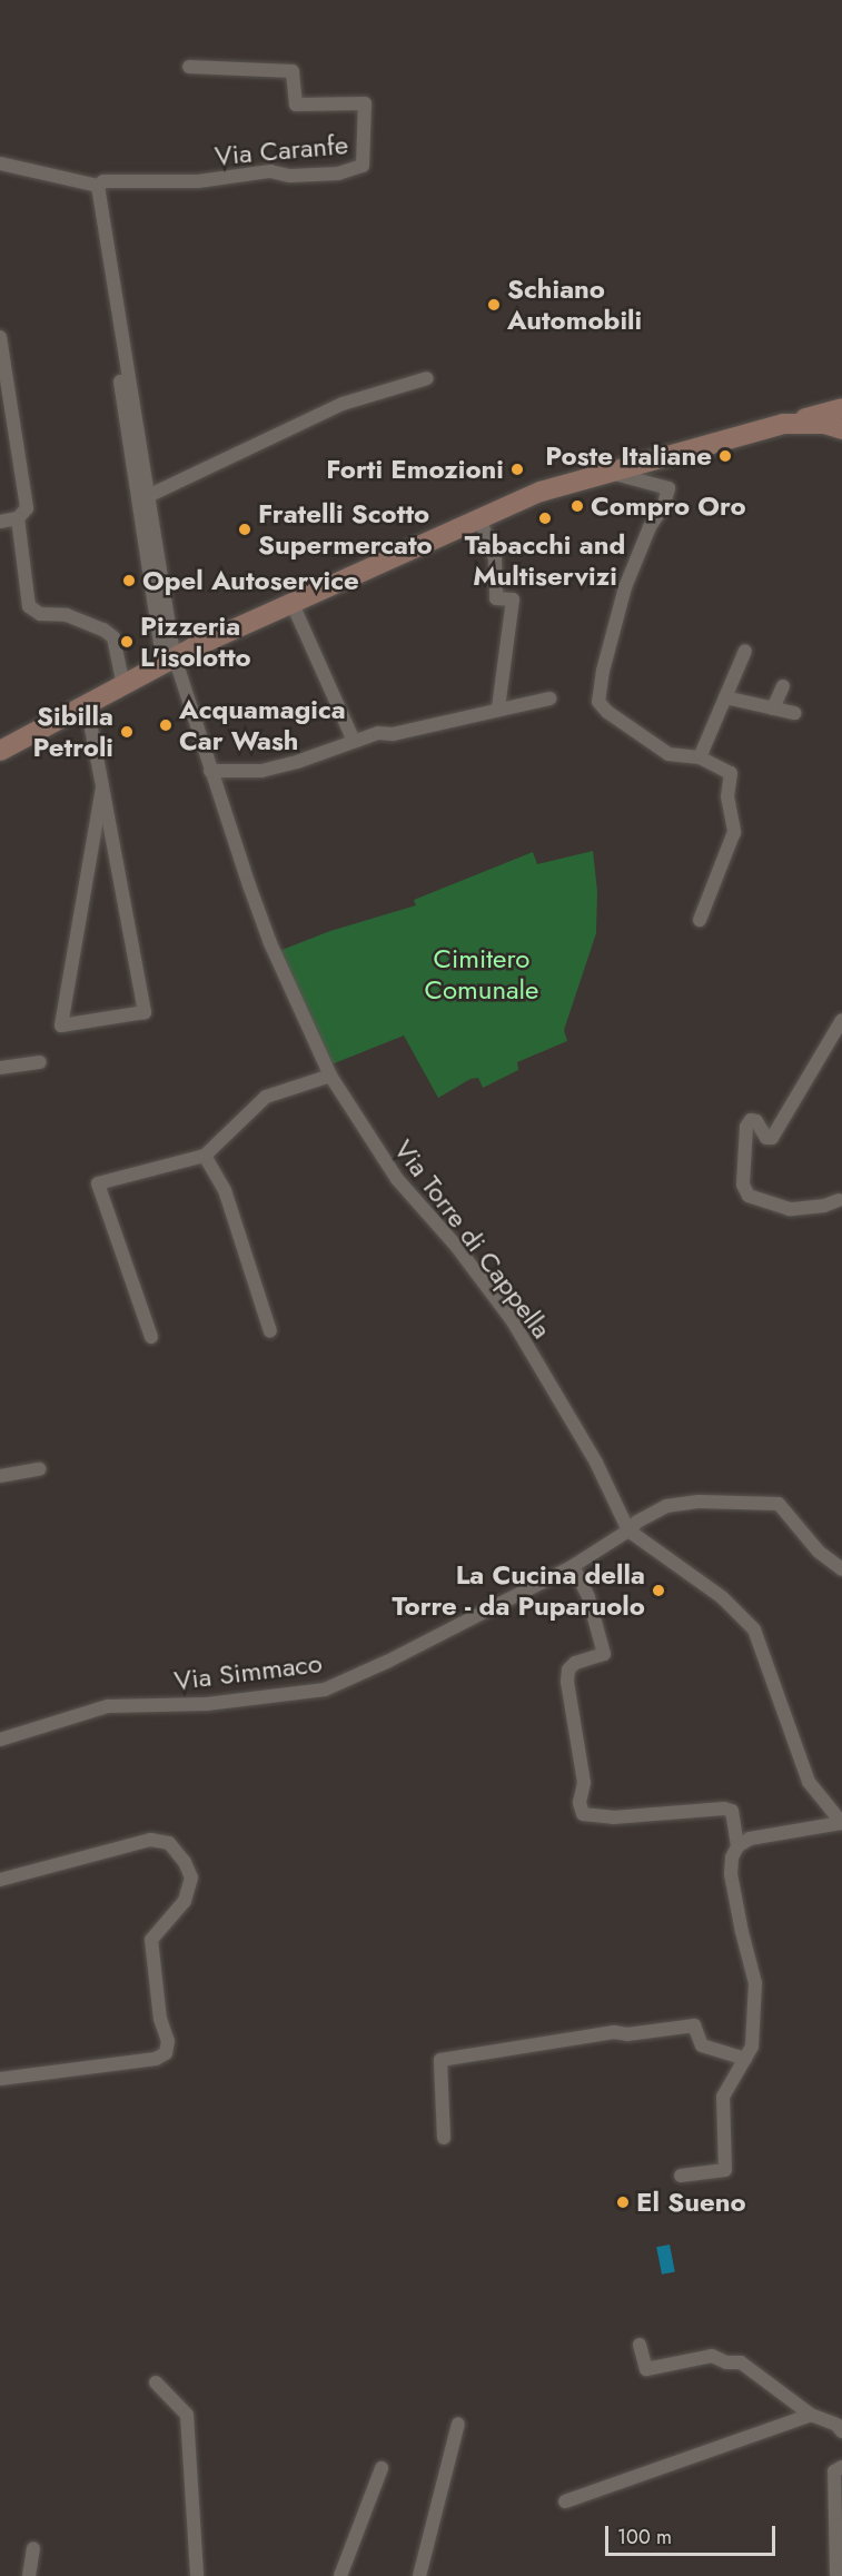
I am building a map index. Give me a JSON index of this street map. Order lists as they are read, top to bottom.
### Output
{
  "streets": {
    "street": ["Via Caranfe", "Via Torre di Cappella", "Via Simmaco"]
  },
  "crossings": [
    ["Via Torre di Cappella", "Via Simmaco"]
  ],
  "parks": ["Cimitero Comunale"],
  "places": [
    "Schiano Automobili",
    "Poste Italiane",
    "Forti Emozioni",
    "Compro Oro",
    "Tabacchi and Multiservizi",
    "Fratelli Scotto Supermercato",
    "Opel Autoservice",
    "Pizzeria L'isolotto",
    "Acquamagica Car Wash",
    "Sibilla Petroli",
    "La Cucina della Torre - da Puparuolo",
    "El Sueno"
  ],
  "scale_bar": "100 m"
}
